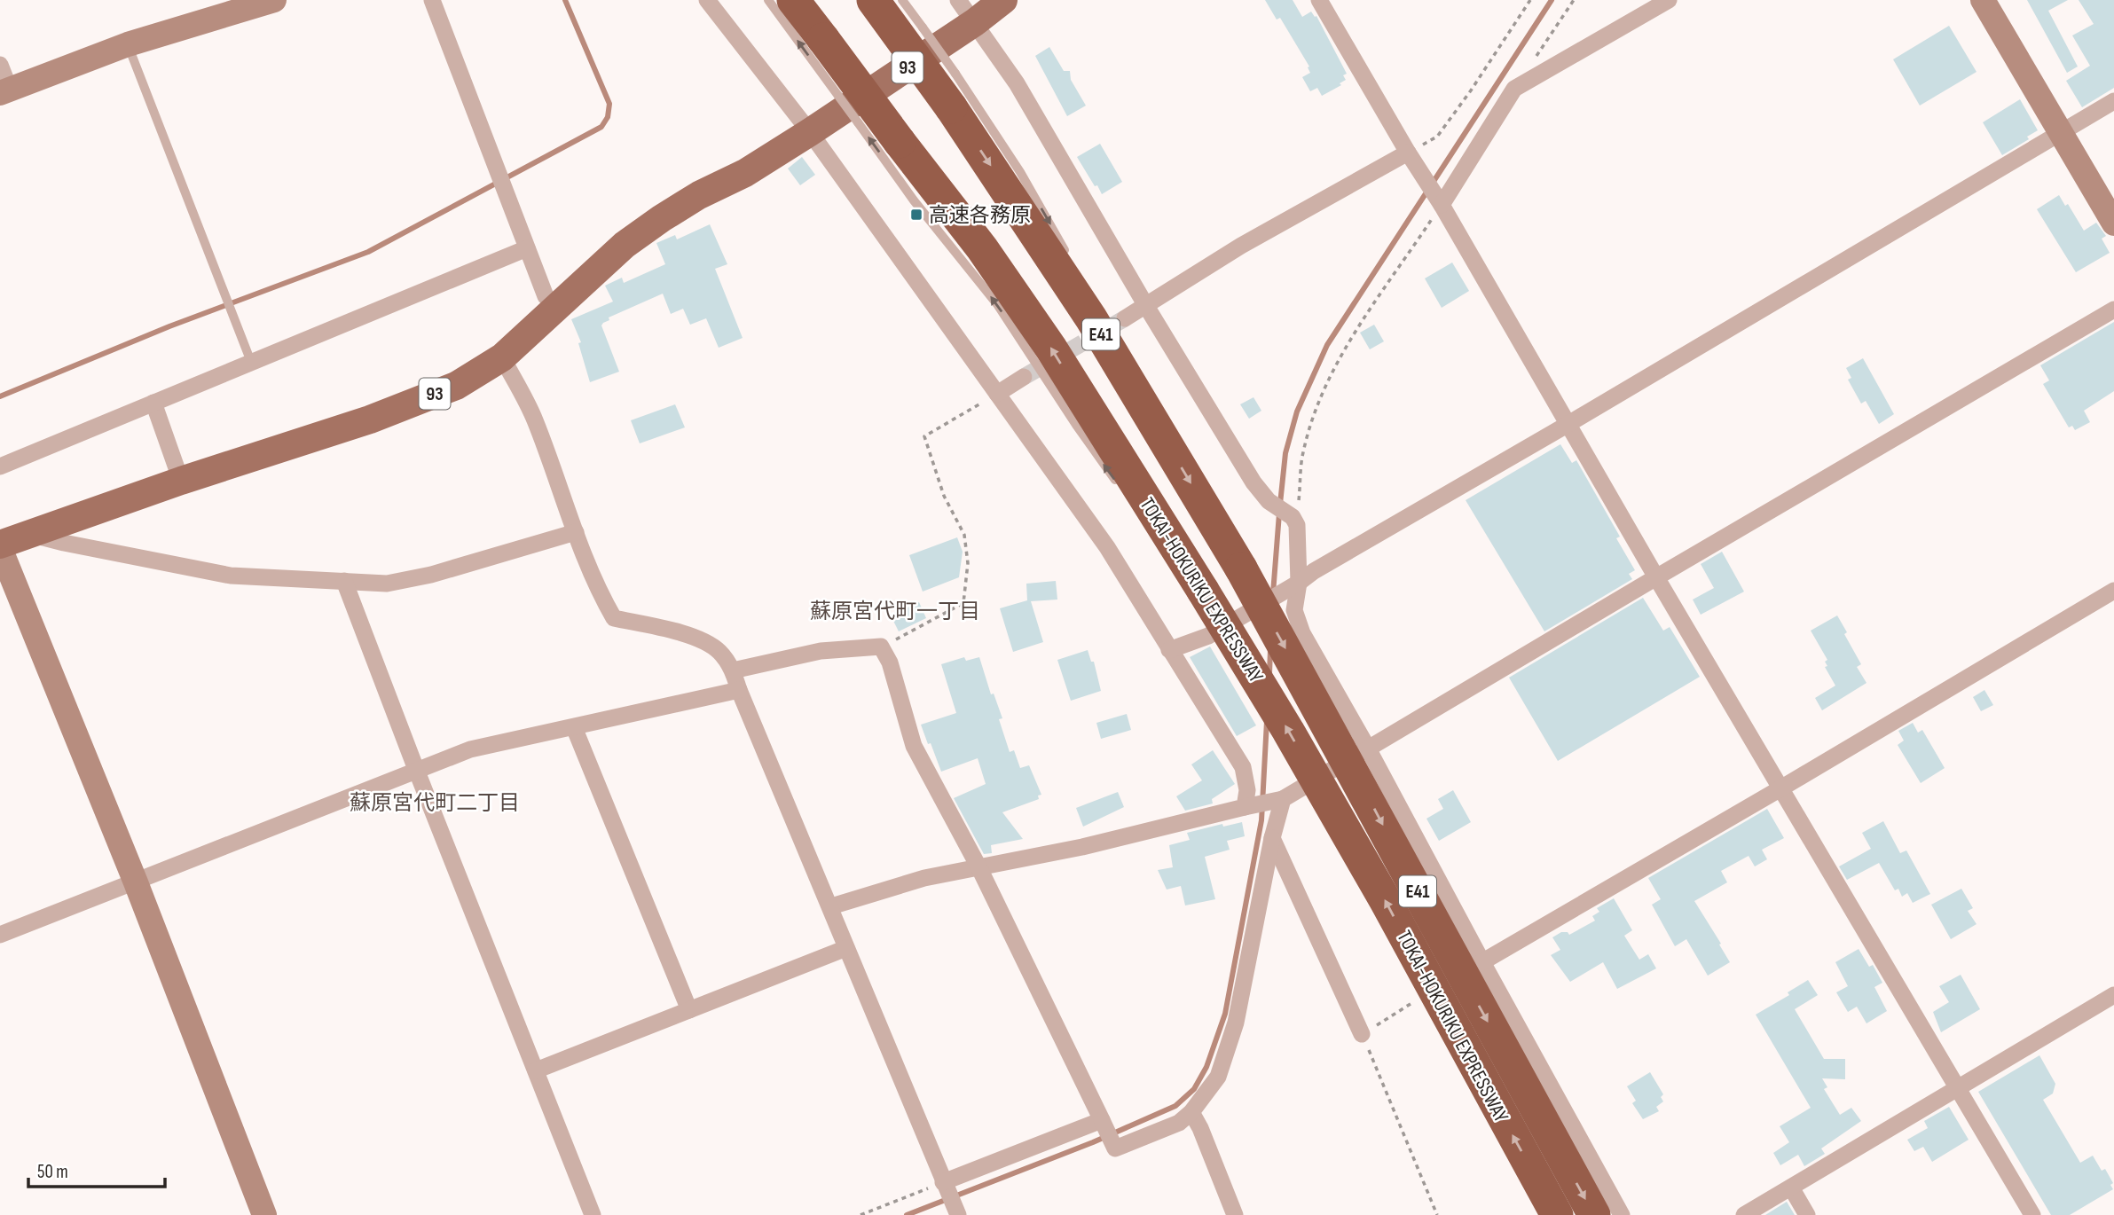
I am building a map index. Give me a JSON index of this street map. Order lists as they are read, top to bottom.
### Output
{
  "streets": {
    "highway": ["E41", "TOKAI-HOKURIKU EXPRESSWAY"],
    "main road": ["93"]
  },
  "districts": ["蘇原宮代町一丁目", "蘇原宮代町二丁目"],
  "places": {
    "transit": ["高速各務原"]
  },
  "scale_bar": "50 m"
}
